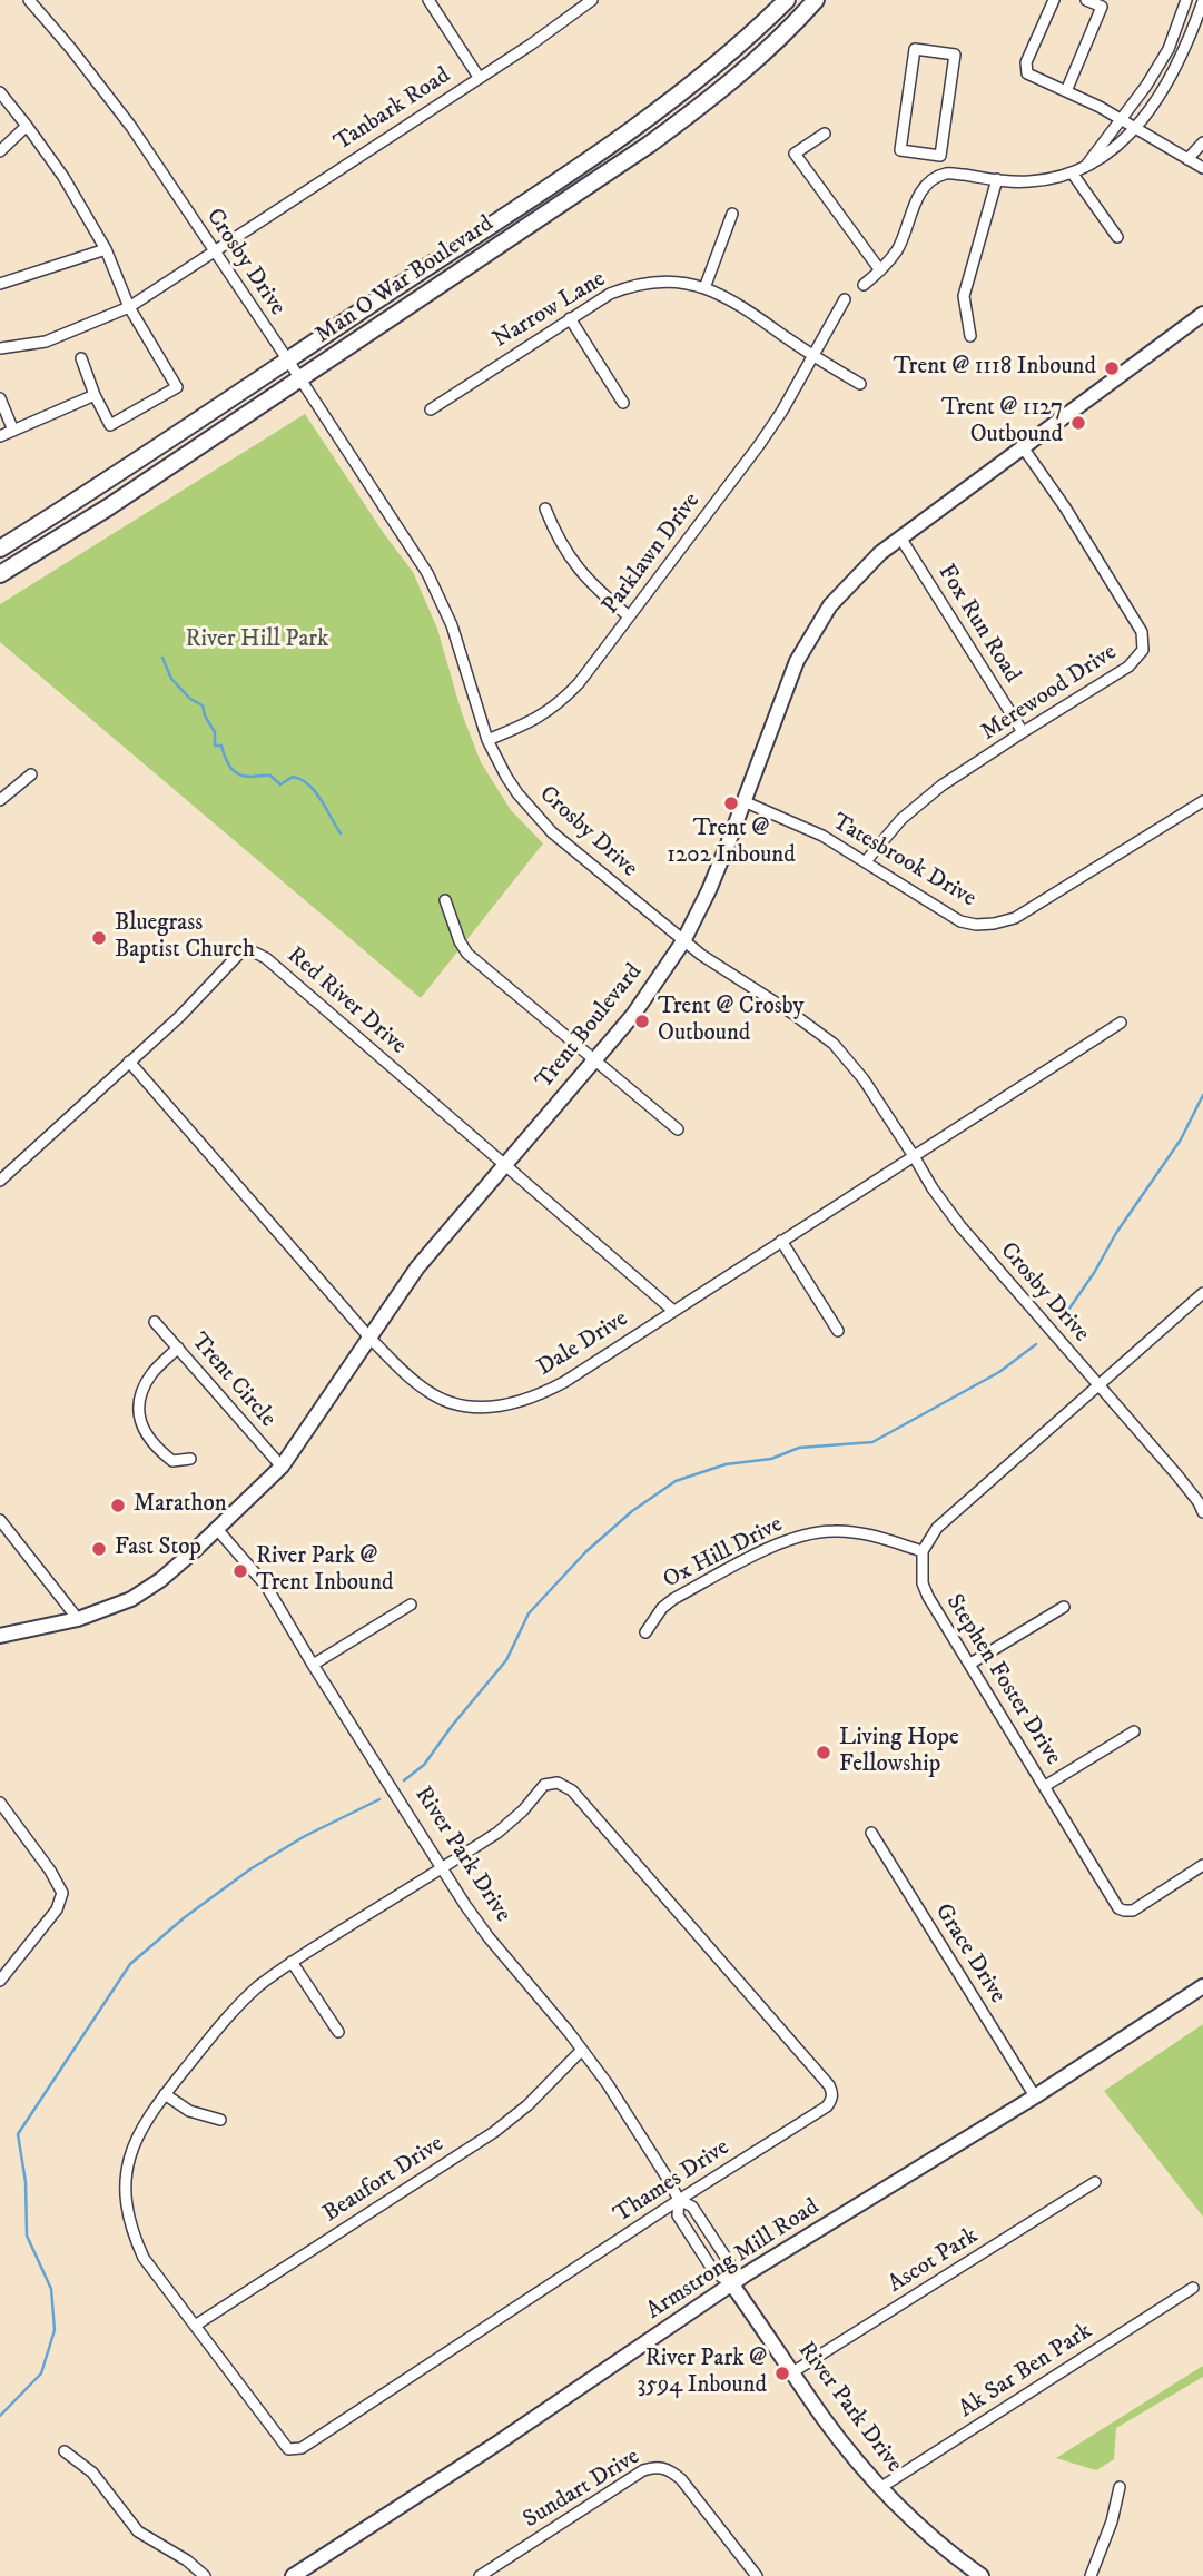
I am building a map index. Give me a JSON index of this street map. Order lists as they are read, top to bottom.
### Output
{
  "streets": {
    "main road": ["Man O War Boulevard"],
    "street": [
      "Tanbark Road",
      "Crosby Drive",
      "Narrow Lane",
      "Parklawn Drive",
      "Fox Run Road",
      "Merewood Drive",
      "Tatesbrook Drive",
      "Red River Drive",
      "Trent Boulevard",
      "Dale Drive",
      "Trent Circle",
      "Ox Hill Drive",
      "Stephen Foster Drive",
      "River Park Drive",
      "Grace Drive",
      "Beaufort Drive",
      "Thames Drive",
      "Armstrong Mill Road",
      "Ascot Park",
      "Ak Sar Ben Park",
      "Sundart Drive"
    ]
  },
  "crossings": [
    ["Tanbark Road", "Crosby Drive"],
    ["Crosby Drive", "Man O War Boulevard"],
    ["Crosby Drive", "Parklawn Drive"],
    ["Crosby Drive", "Trent Boulevard"],
    ["Crosby Drive", "Dale Drive"],
    ["Narrow Lane", "Parklawn Drive"],
    ["Fox Run Road", "Merewood Drive"],
    ["Fox Run Road", "Trent Boulevard"],
    ["Merewood Drive", "Tatesbrook Drive"],
    ["Merewood Drive", "Trent Boulevard"],
    ["Tatesbrook Drive", "Trent Boulevard"],
    ["Red River Drive", "Trent Boulevard"],
    ["Red River Drive", "Dale Drive"],
    ["Trent Boulevard", "Dale Drive"],
    ["Trent Boulevard", "Trent Circle"],
    ["Trent Boulevard", "River Park Drive"],
    ["Ox Hill Drive", "Stephen Foster Drive"],
    ["River Park Drive", "Beaufort Drive"],
    ["River Park Drive", "Thames Drive"],
    ["River Park Drive", "Armstrong Mill Road"],
    ["River Park Drive", "Ascot Park"],
    ["River Park Drive", "Ak Sar Ben Park"],
    ["Grace Drive", "Armstrong Mill Road"],
    ["Beaufort Drive", "Thames Drive"]
  ],
  "parks": ["River Hill Park"],
  "places": [
    "Trent @ 1118 Inbound",
    "Trent @ 1127 Outbound",
    "Trent @ 1202 Inbound",
    "Bluegrass Baptist Church",
    "Trent @ Crosby Outbound",
    "Marathon",
    "Fast Stop",
    "River Park @ Trent Inbound",
    "Living Hope Fellowship",
    "River Park @ 3594 Inbound"
  ]
}
